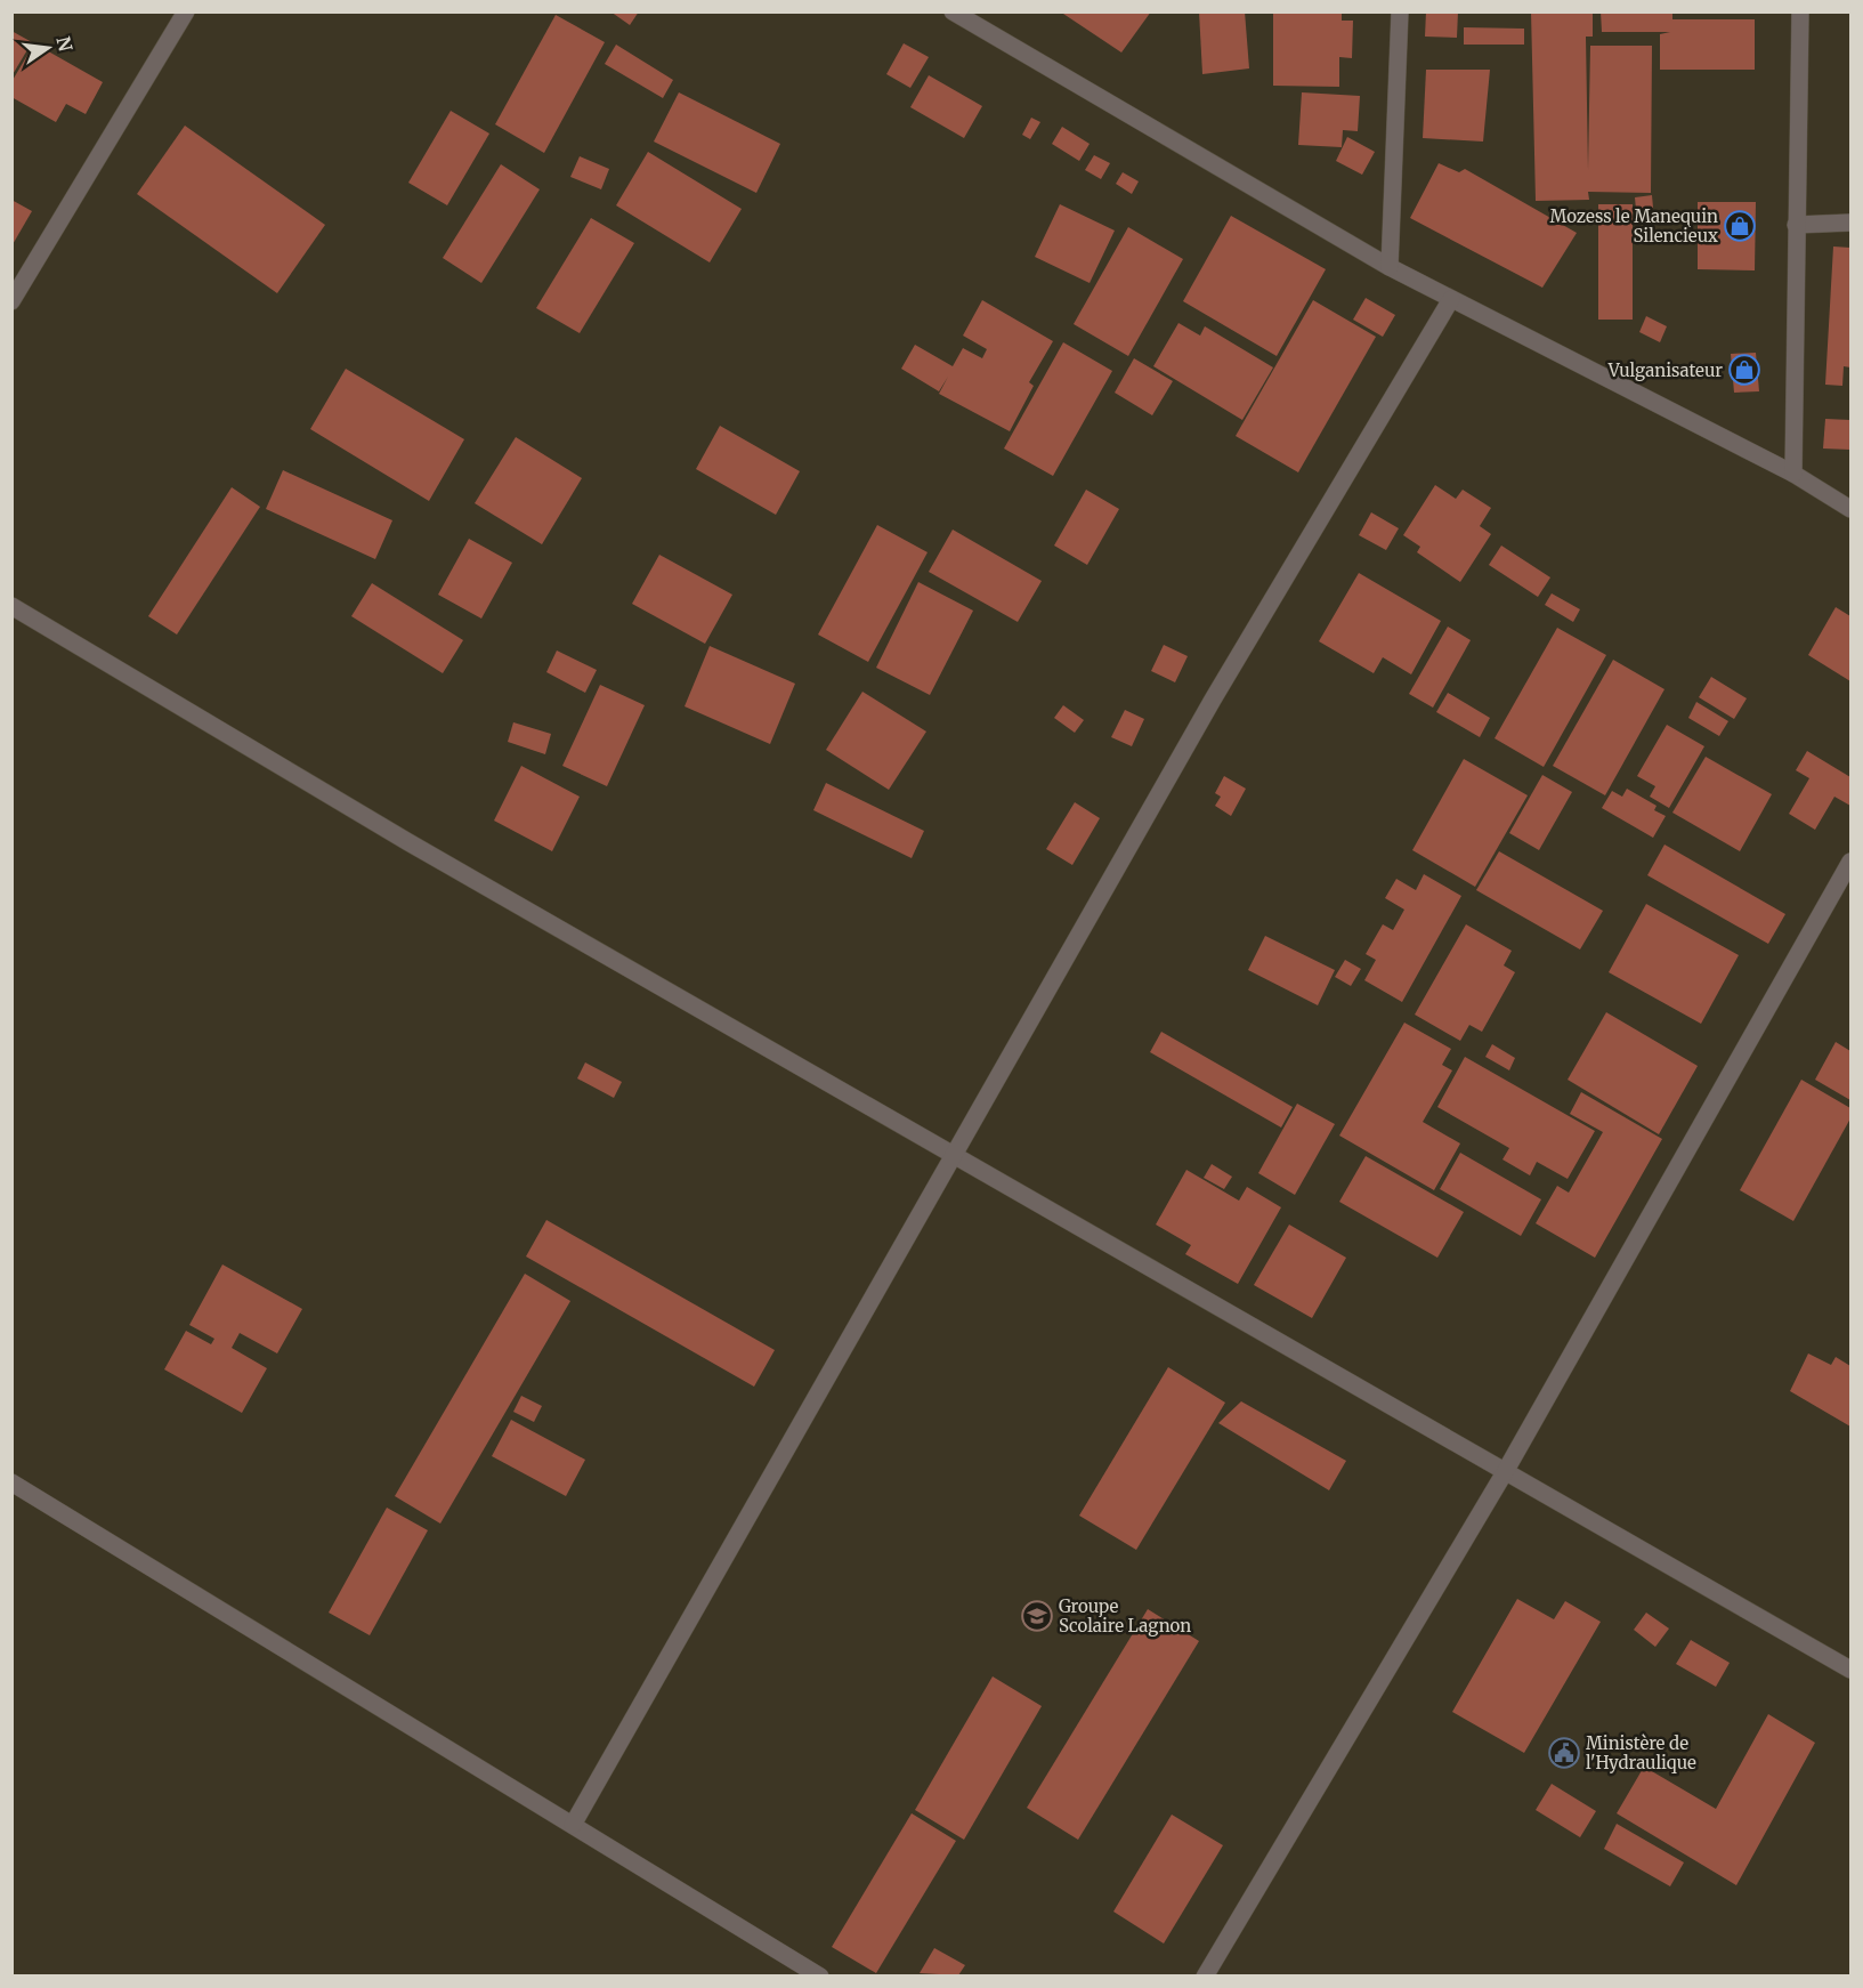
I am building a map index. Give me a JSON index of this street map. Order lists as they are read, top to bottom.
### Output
{
  "places": {
    "shop": ["Mozess le Manequin Silencieux", "Vulganisateur"],
    "school or university": ["Groupe Scolaire Lagnon"],
    "public building": ["Ministère de l'Hydraulique"]
  },
  "north": "right"
}
